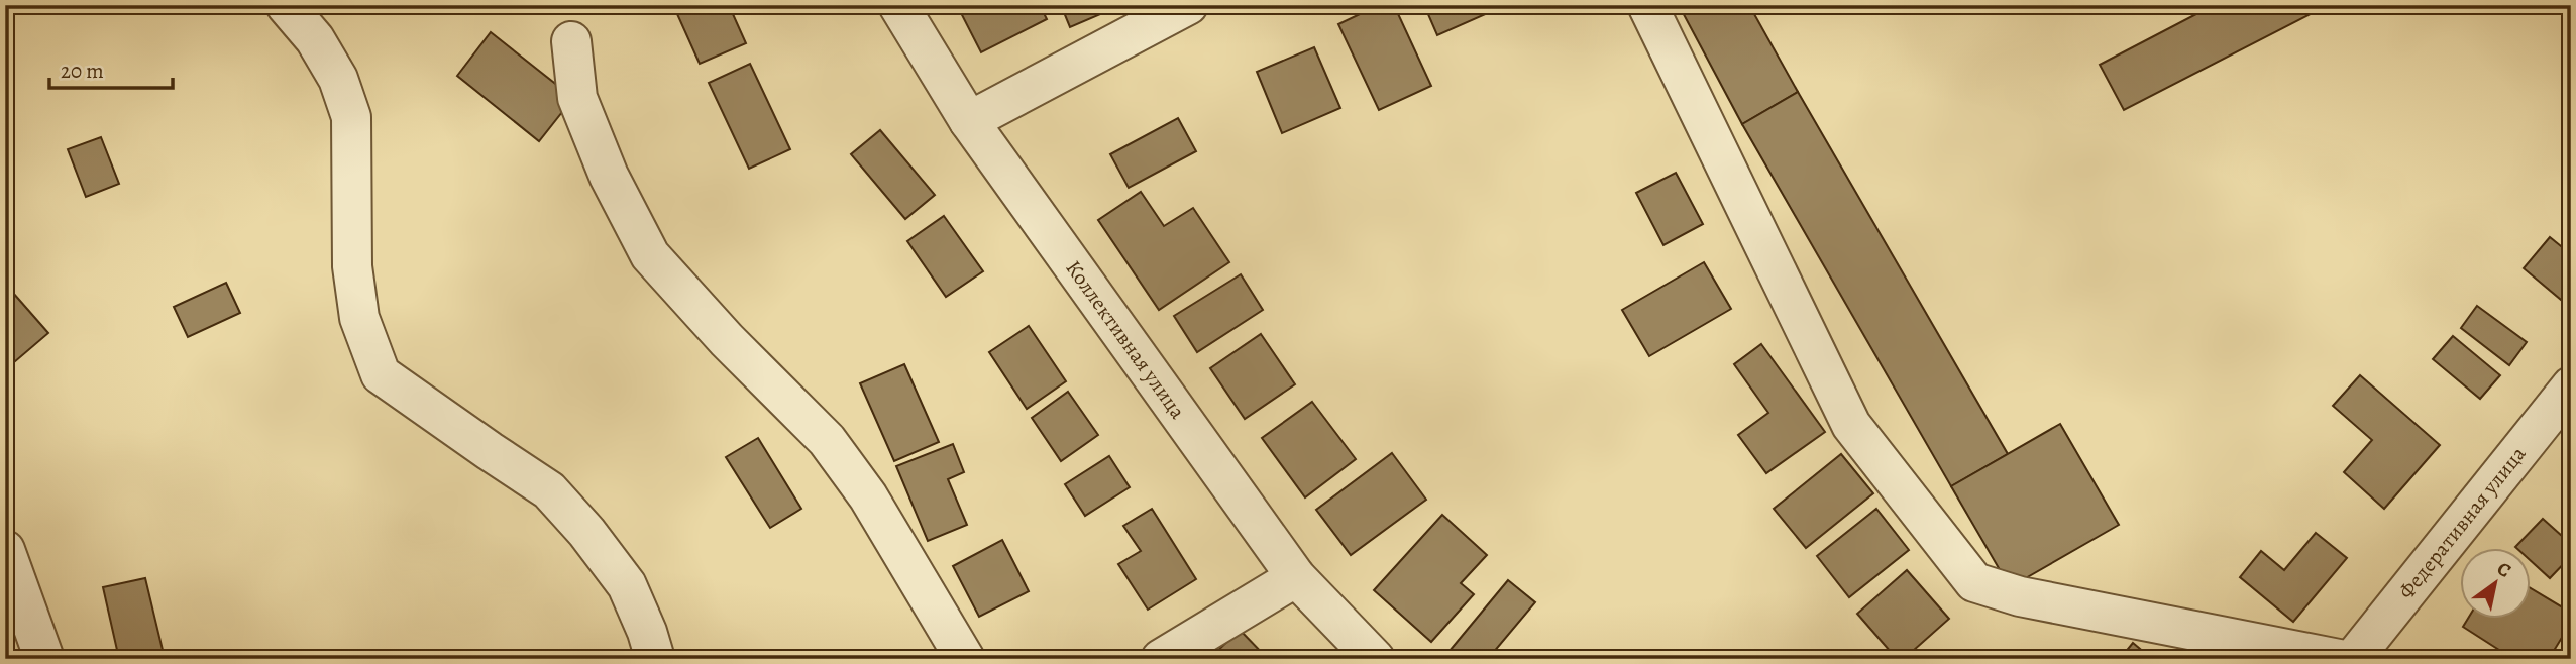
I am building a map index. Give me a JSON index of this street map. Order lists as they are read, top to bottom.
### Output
{
  "streets": {
    "street": ["Коллективная улица", "Федеративная улица"]
  },
  "scale_bar": "20 m",
  "north": "top right"
}
